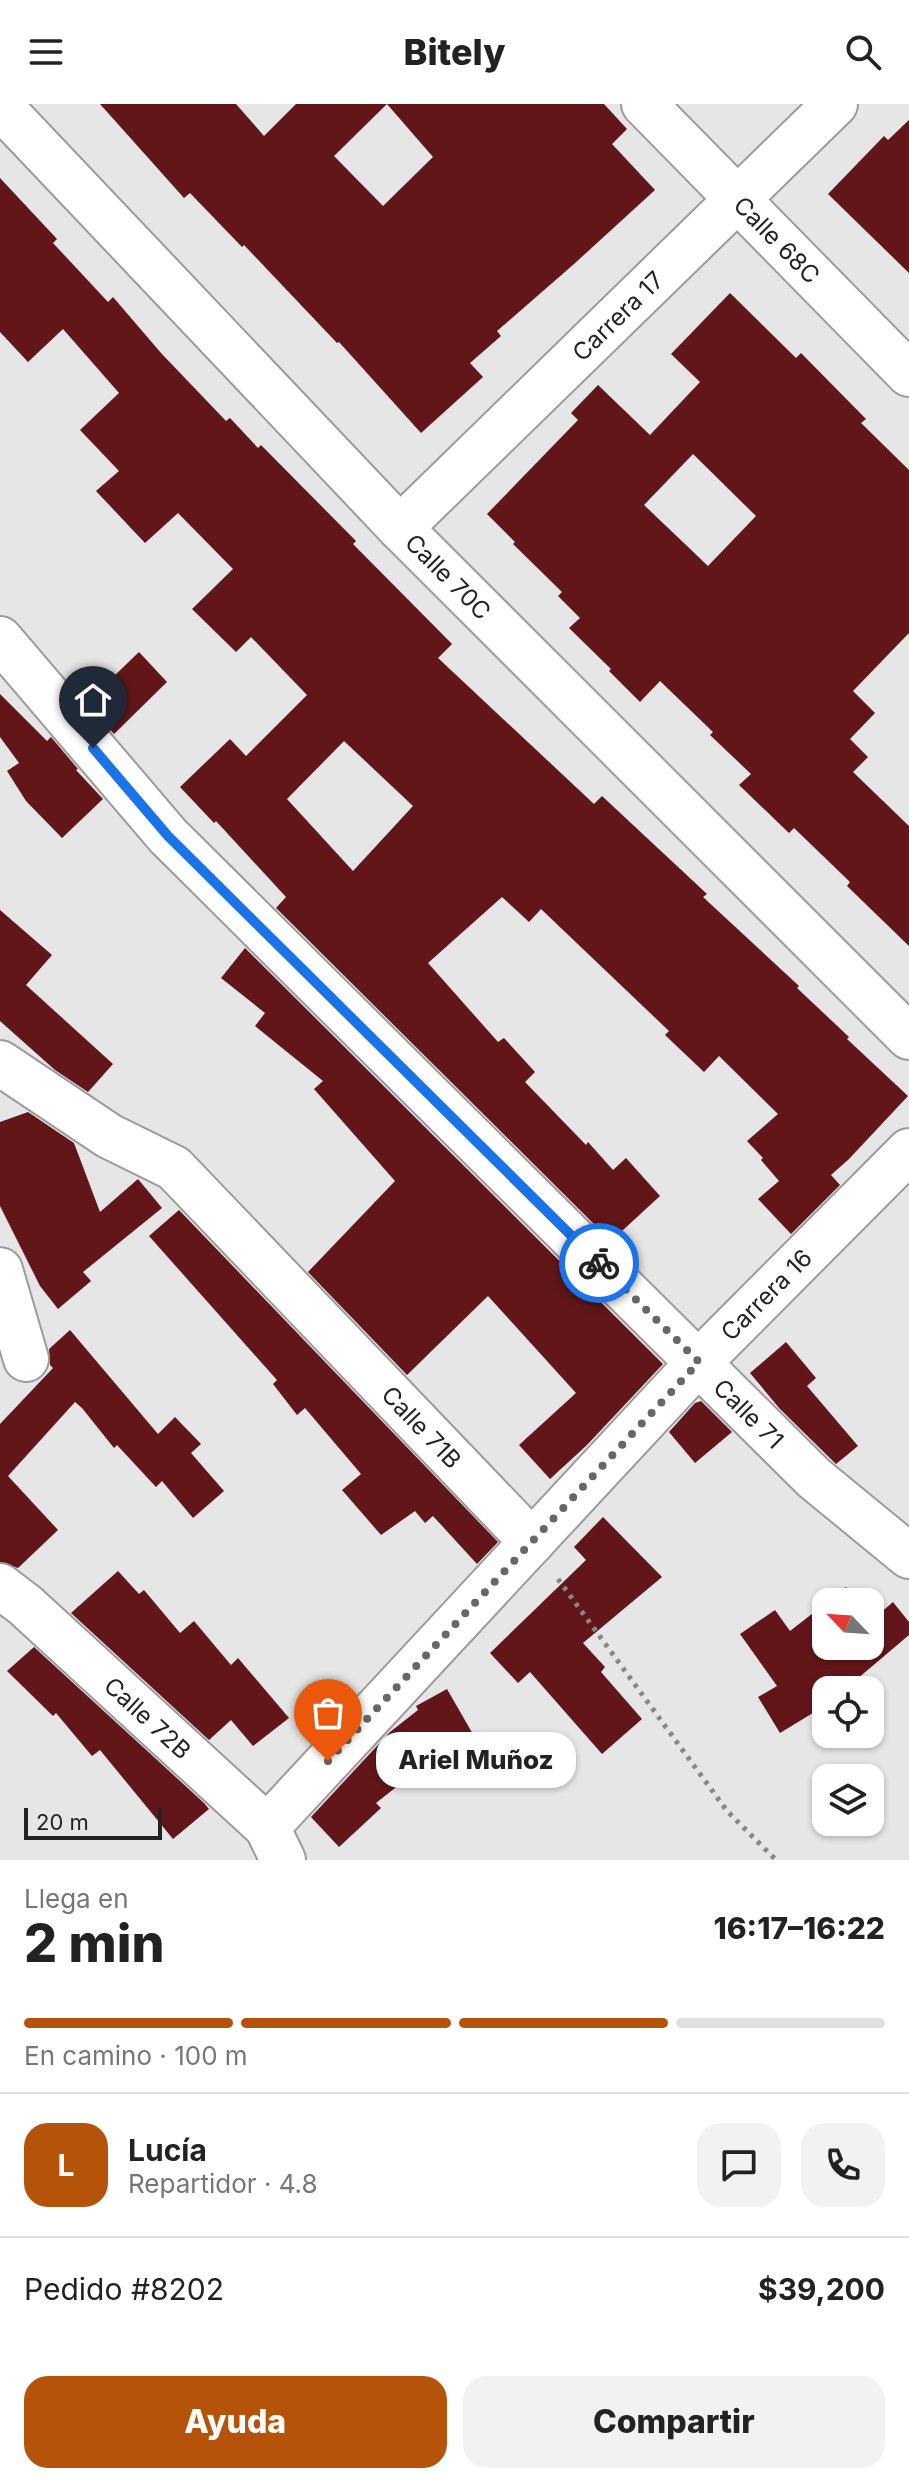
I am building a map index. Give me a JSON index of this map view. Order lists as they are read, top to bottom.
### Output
{
  "streets": {
    "street": [
      "Calle 68C",
      "Carrera 17",
      "Calle 70C",
      "Carrera 16",
      "Calle 71",
      "Calle 71B",
      "Calle 72B"
    ]
  },
  "crossings": [
    ["Calle 68C", "Carrera 17"],
    ["Carrera 17", "Calle 70C"],
    ["Carrera 16", "Calle 71"],
    ["Carrera 16", "Calle 71B"],
    ["Carrera 16", "Calle 72B"]
  ],
  "places": ["Ariel Muñoz"],
  "scale_bar": "20 m",
  "north": "top left",
  "page": {
    "header": "Bitely",
    "bubble": "Ariel Muñoz",
    "scale": "20 m",
    "heading": ["2 min", "Llega en", "16:17–16:22"],
    "panel": [
      "Lucía",
      "Repartidor · 4.8",
      "Pedido #8202",
      "$39,200"
    ],
    "bar": "En camino · 100 m",
    "round": "L",
    "buttons": ["Ayuda", "Compartir"]
  }
}
